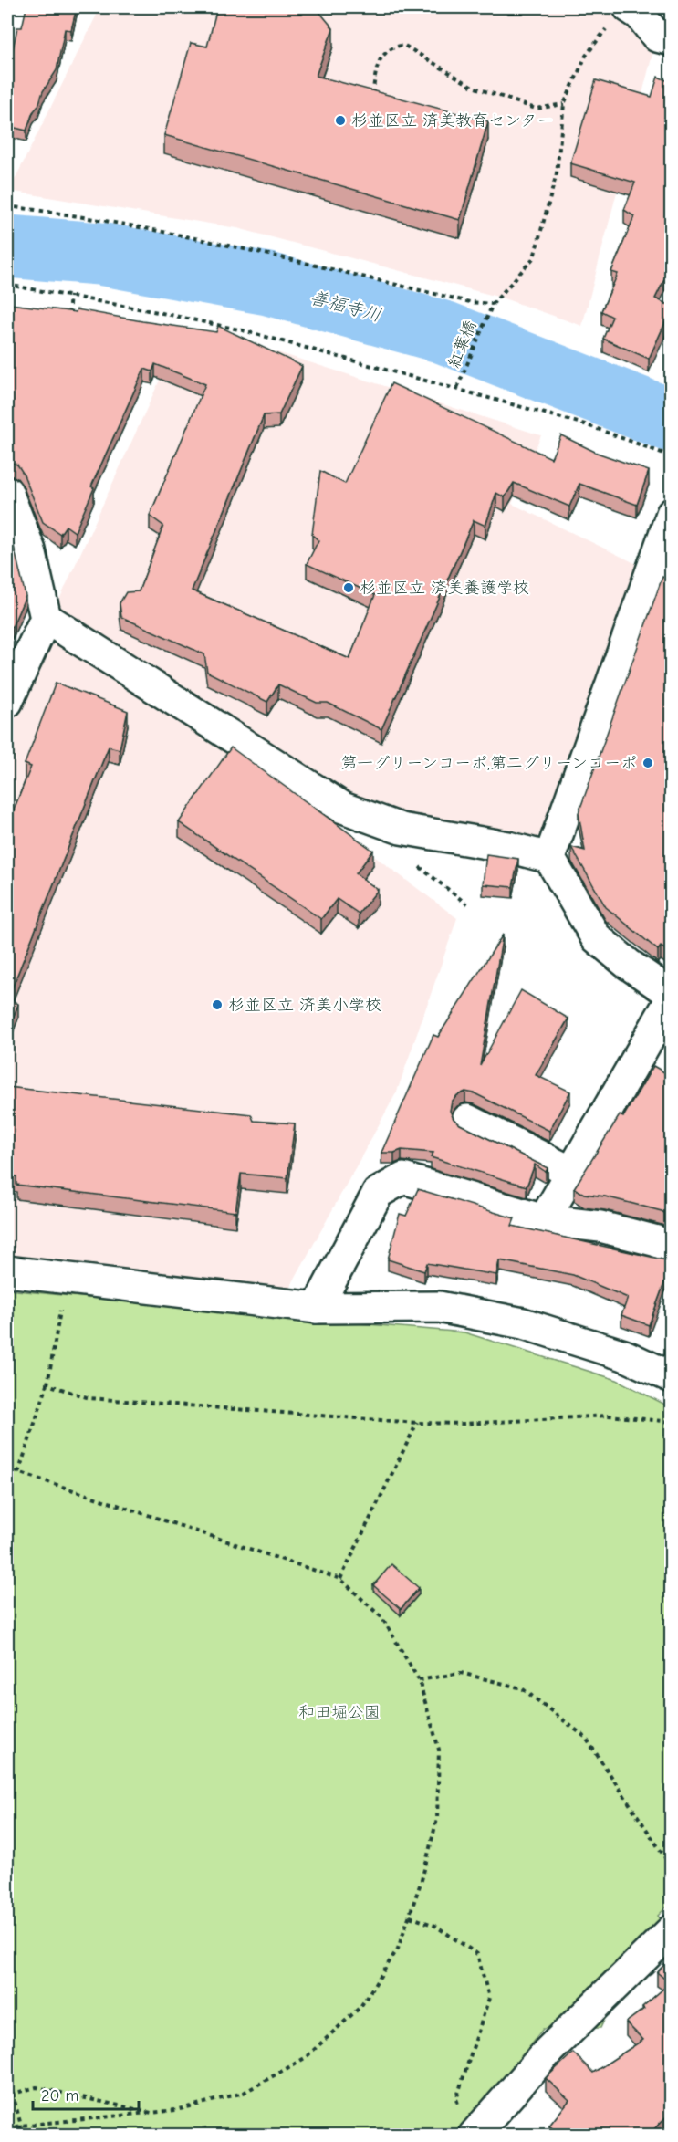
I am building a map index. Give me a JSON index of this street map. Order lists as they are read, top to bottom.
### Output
{
  "streets": {
    "path": ["紅葉橋"]
  },
  "water": ["善福寺川"],
  "parks": ["和田堀公園"],
  "places": [
    "杉並区立 済美教育センター",
    "杉並区立 済美養護学校",
    "第一グリーンコーポ,第二グリーンコーポ",
    "杉並区立 済美小学校"
  ],
  "scale_bar": "20 m"
}
